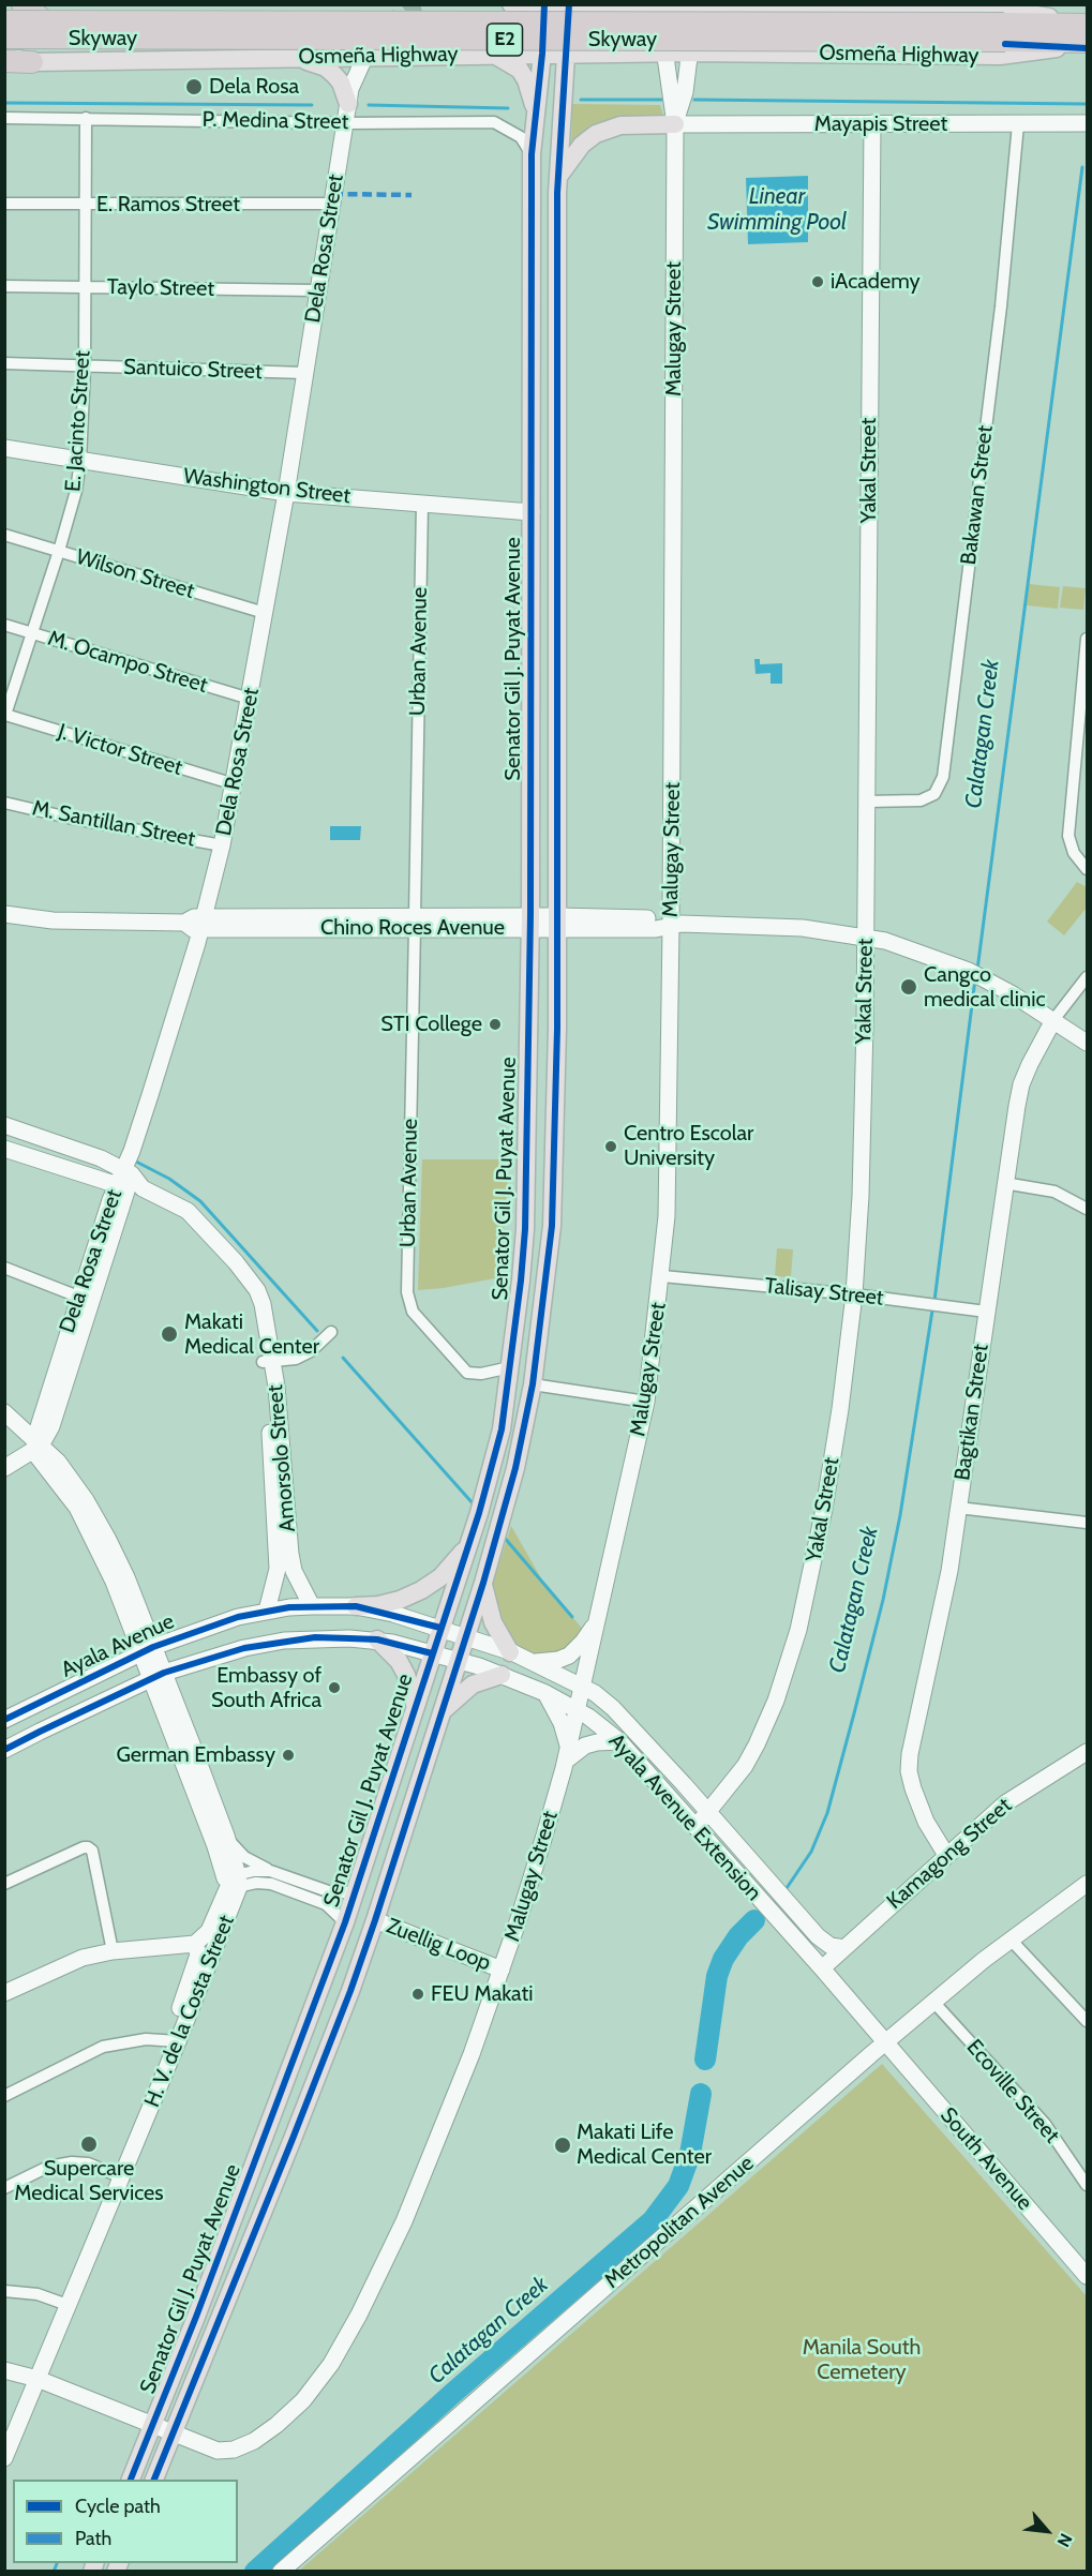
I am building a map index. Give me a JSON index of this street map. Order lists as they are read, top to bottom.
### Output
{
  "streets": {
    "highway": ["Skyway", "E2"],
    "main road": ["Osmeña Highway", "Senator Gil J. Puyat Avenue"],
    "street": [
      "P. Medina Street",
      "Mayapis Street",
      "E. Ramos Street",
      "Dela Rosa Street",
      "Taylo Street",
      "Malugay Street",
      "Santuico Street",
      "E. Jacinto Street",
      "Yakal Street",
      "Washington Street",
      "Bakawan Street",
      "Wilson Street",
      "Urban Avenue",
      "M. Ocampo Street",
      "J. Victor Street",
      "M. Santillan Street",
      "Chino Roces Avenue",
      "Talisay Street",
      "Bagtikan Street",
      "Amorsolo Street",
      "Ayala Avenue",
      "Ayala Avenue Extension",
      "Kamagong Street",
      "Zuellig Loop",
      "H. V. de la Costa Street",
      "Ecoville Street",
      "South Avenue",
      "Metropolitan Avenue"
    ]
  },
  "crossings": [
    ["Osmeña Highway", "Dela Rosa Street"],
    ["Osmeña Highway", "Malugay Street"],
    ["Osmeña Highway", "Senator Gil J. Puyat Avenue"],
    ["P. Medina Street", "Dela Rosa Street"],
    ["P. Medina Street", "E. Jacinto Street"],
    ["P. Medina Street", "Senator Gil J. Puyat Avenue"],
    ["Mayapis Street", "Malugay Street"],
    ["Mayapis Street", "Yakal Street"],
    ["Mayapis Street", "Bakawan Street"],
    ["E. Ramos Street", "Dela Rosa Street"],
    ["E. Ramos Street", "E. Jacinto Street"],
    ["Dela Rosa Street", "Taylo Street"],
    ["Dela Rosa Street", "Santuico Street"],
    ["Dela Rosa Street", "Washington Street"],
    ["Dela Rosa Street", "Wilson Street"],
    ["Dela Rosa Street", "M. Ocampo Street"],
    ["Dela Rosa Street", "J. Victor Street"],
    ["Dela Rosa Street", "M. Santillan Street"],
    ["Dela Rosa Street", "Chino Roces Avenue"],
    ["Dela Rosa Street", "Amorsolo Street"],
    ["Taylo Street", "E. Jacinto Street"],
    ["Malugay Street", "Senator Gil J. Puyat Avenue"],
    ["Malugay Street", "Chino Roces Avenue"],
    ["Malugay Street", "Talisay Street"],
    ["Malugay Street", "Ayala Avenue Extension"],
    ["Malugay Street", "Zuellig Loop"],
    ["Malugay Street", "H. V. de la Costa Street"],
    ["Santuico Street", "E. Jacinto Street"],
    ["E. Jacinto Street", "Washington Street"],
    ["E. Jacinto Street", "Wilson Street"],
    ["E. Jacinto Street", "M. Ocampo Street"],
    ["E. Jacinto Street", "J. Victor Street"],
    ["Yakal Street", "Bakawan Street"],
    ["Yakal Street", "Chino Roces Avenue"],
    ["Yakal Street", "Talisay Street"],
    ["Yakal Street", "Ayala Avenue Extension"],
    ["Washington Street", "Urban Avenue"],
    ["Washington Street", "Senator Gil J. Puyat Avenue"],
    ["Urban Avenue", "Senator Gil J. Puyat Avenue"],
    ["Urban Avenue", "Chino Roces Avenue"],
    ["Senator Gil J. Puyat Avenue", "Chino Roces Avenue"],
    ["Senator Gil J. Puyat Avenue", "Ayala Avenue"],
    ["Senator Gil J. Puyat Avenue", "Ayala Avenue Extension"],
    ["Senator Gil J. Puyat Avenue", "Zuellig Loop"],
    ["Chino Roces Avenue", "Bagtikan Street"],
    ["Talisay Street", "Bagtikan Street"],
    ["Bagtikan Street", "Kamagong Street"],
    ["Amorsolo Street", "Ayala Avenue"],
    ["Ayala Avenue", "Ayala Avenue Extension"],
    ["Ayala Avenue Extension", "Kamagong Street"],
    ["Ayala Avenue Extension", "South Avenue"],
    ["Ayala Avenue Extension", "Metropolitan Avenue"],
    ["Ecoville Street", "Metropolitan Avenue"],
    ["South Avenue", "Metropolitan Avenue"]
  ],
  "water": ["Linear Swimming Pool", "Calatagan Creek"],
  "parks": ["Manila South Cemetery"],
  "places": [
    "Dela Rosa",
    "iAcademy",
    "Cangco medical clinic",
    "STI College",
    "Centro Escolar University",
    "Makati Medical Center",
    "Embassy of South Africa",
    "German Embassy",
    "FEU Makati",
    "Supercare Medical Services",
    "Makati Life Medical Center"
  ],
  "legend": ["Cycle path", "Path"],
  "north": "bottom right"
}
